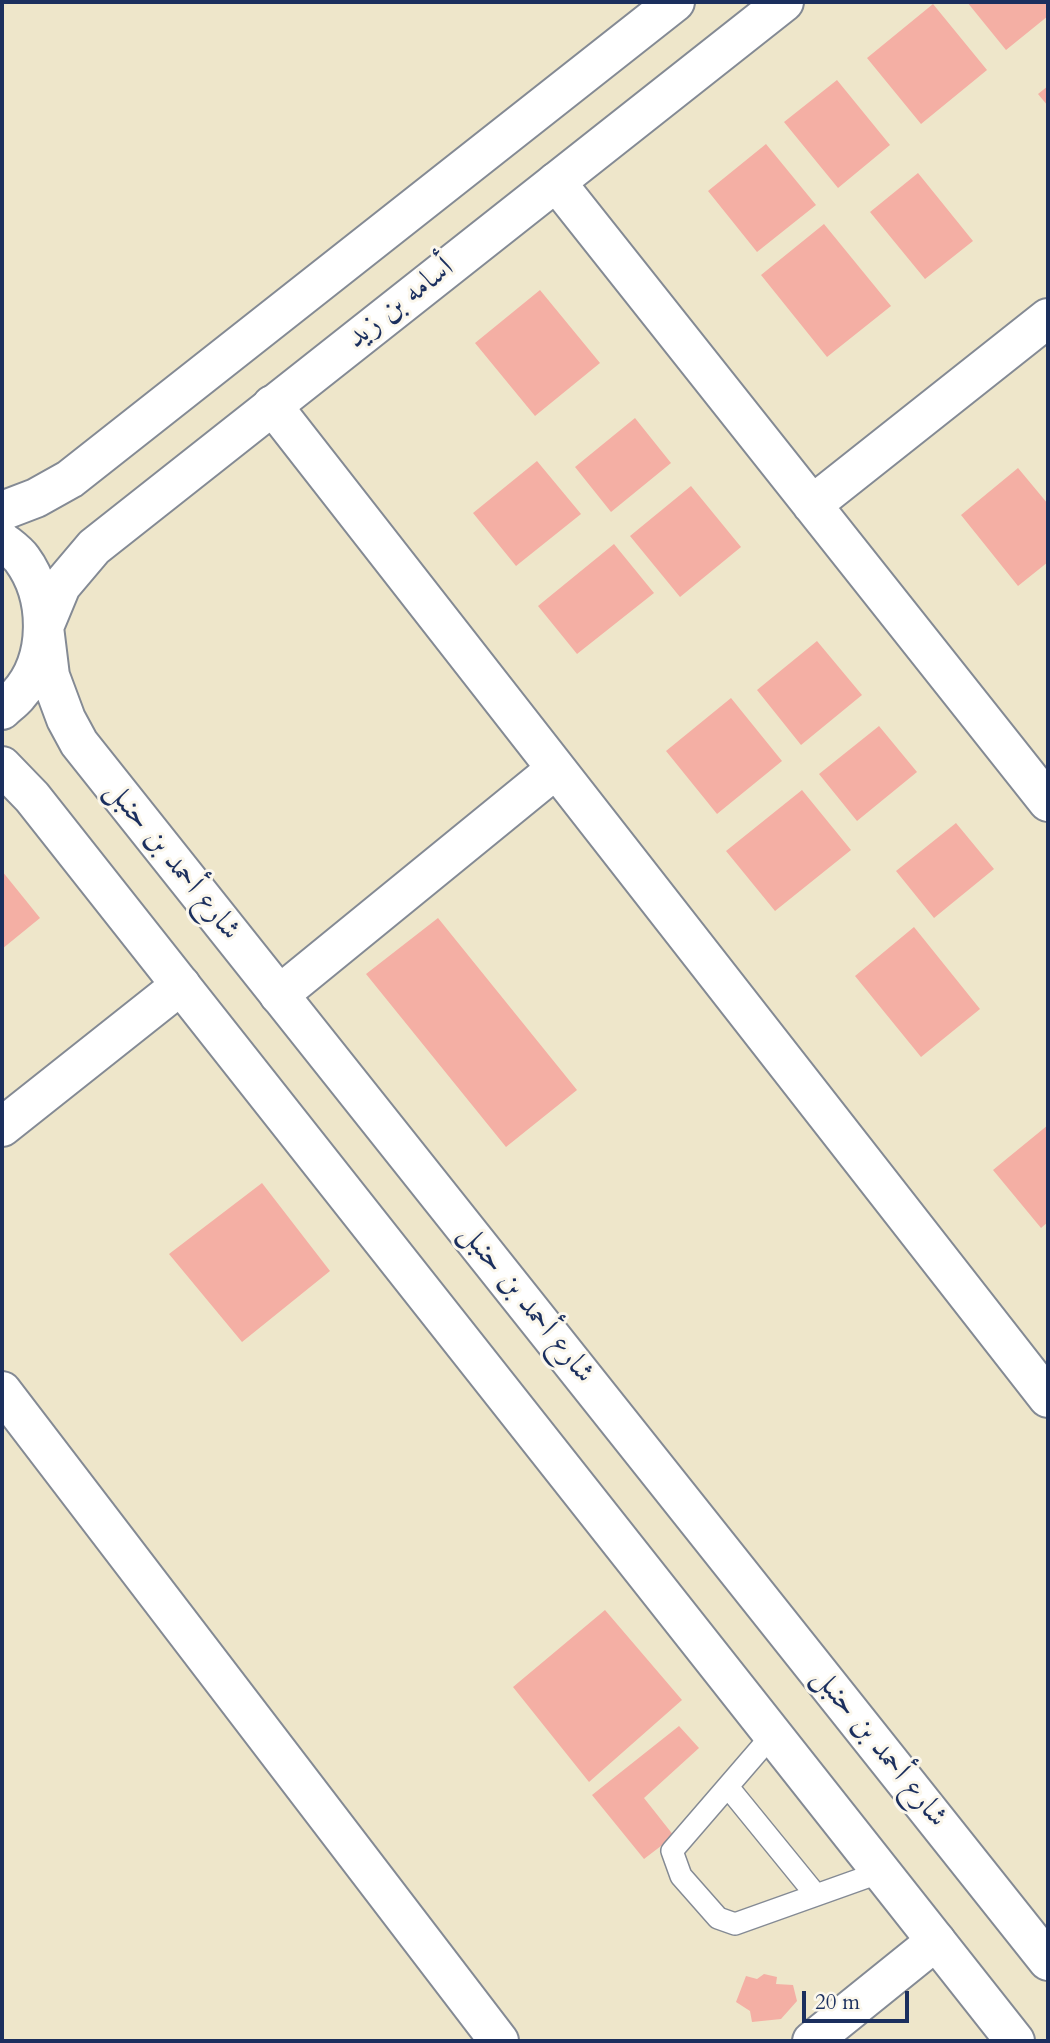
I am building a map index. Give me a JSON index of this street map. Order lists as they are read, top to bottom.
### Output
{
  "streets": {
    "street": ["أسامه بن زيد", "شارع أحمد بن حنبل"]
  },
  "crossings": [
    ["أسامه بن زيد", "شارع أحمد بن حنبل"]
  ],
  "scale_bar": "20 m"
}
